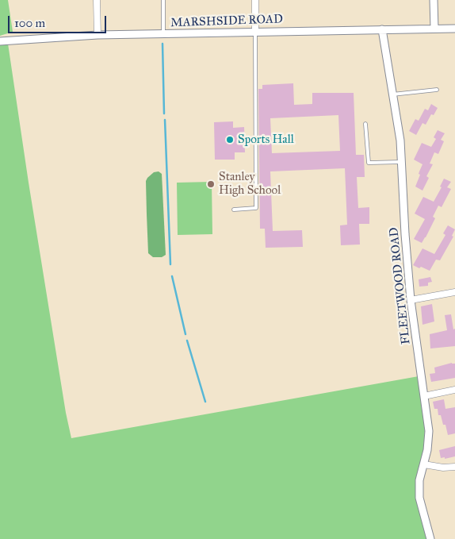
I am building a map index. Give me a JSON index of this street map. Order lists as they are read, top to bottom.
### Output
{
  "streets": {
    "street": ["MARSHSIDE ROAD", "FLEETWOOD ROAD"]
  },
  "crossings": [
    ["MARSHSIDE ROAD", "FLEETWOOD ROAD"]
  ],
  "places": ["Sports Hall", "Stanley High School"],
  "scale_bar": "100 m"
}
